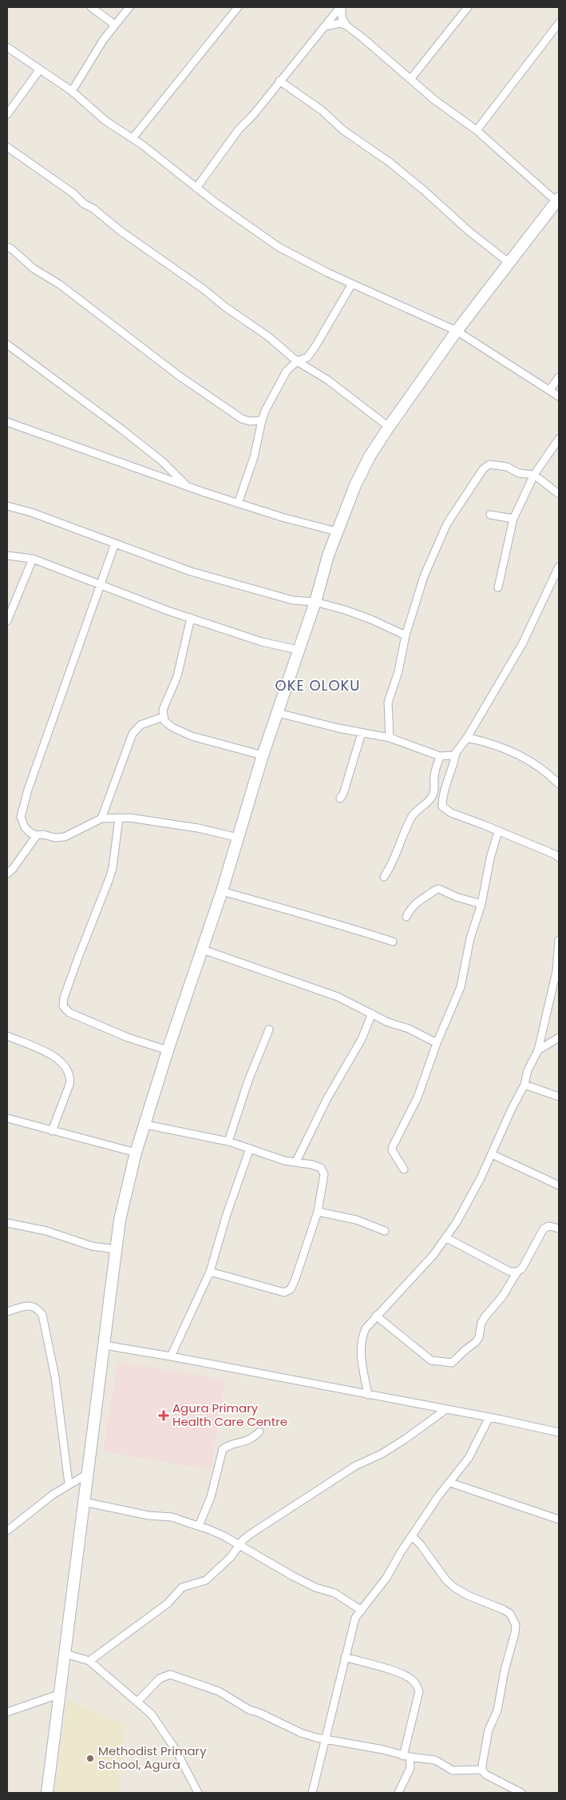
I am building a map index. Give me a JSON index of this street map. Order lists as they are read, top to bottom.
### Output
{
  "districts": ["OKE OLOKU"],
  "places": {
    "health": ["Agura Primary Health Care Centre"],
    "other": ["Methodist Primary School, Agura"]
  }
}
